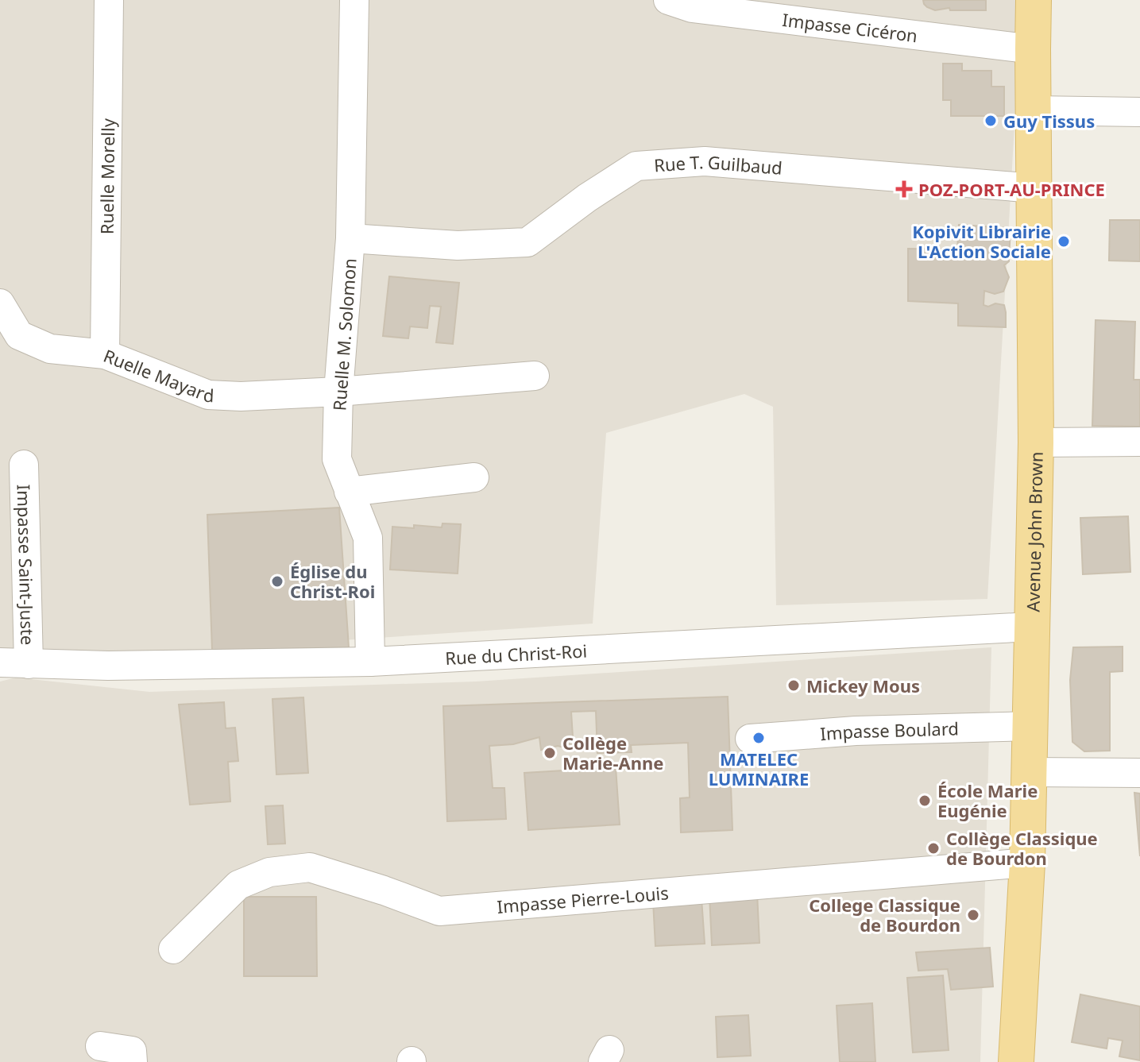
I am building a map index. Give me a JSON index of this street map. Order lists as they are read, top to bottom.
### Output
{
  "streets": {
    "main road": ["Avenue John Brown"],
    "street": [
      "Impasse Cicéron",
      "Rue T. Guilbaud",
      "Ruelle Morelly",
      "Ruelle M. Solomon",
      "Ruelle Mayard",
      "Impasse Saint-Juste",
      "Rue du Christ-Roi",
      "Impasse Boulard",
      "Impasse Pierre-Louis"
    ]
  },
  "crossings": [
    ["Impasse Cicéron", "Avenue John Brown"],
    ["Rue T. Guilbaud", "Ruelle M. Solomon"],
    ["Rue T. Guilbaud", "Avenue John Brown"],
    ["Ruelle Morelly", "Ruelle Mayard"],
    ["Ruelle M. Solomon", "Ruelle Mayard"],
    ["Ruelle M. Solomon", "Rue du Christ-Roi"],
    ["Avenue John Brown", "Rue du Christ-Roi"],
    ["Avenue John Brown", "Impasse Boulard"],
    ["Avenue John Brown", "Impasse Pierre-Louis"],
    ["Impasse Saint-Juste", "Rue du Christ-Roi"]
  ],
  "places": {
    "other": [
      "Guy Tissus",
      "Kopivit Librairie L'Action Sociale",
      "Église du Christ-Roi",
      "Mickey Mous",
      "MATELEC LUMINAIRE",
      "Collège Marie-Anne",
      "École Marie Eugénie",
      "Collège Classique de Bourdon",
      "College Classique de Bourdon"
    ],
    "health": ["POZ-PORT-AU-PRINCE"]
  }
}
